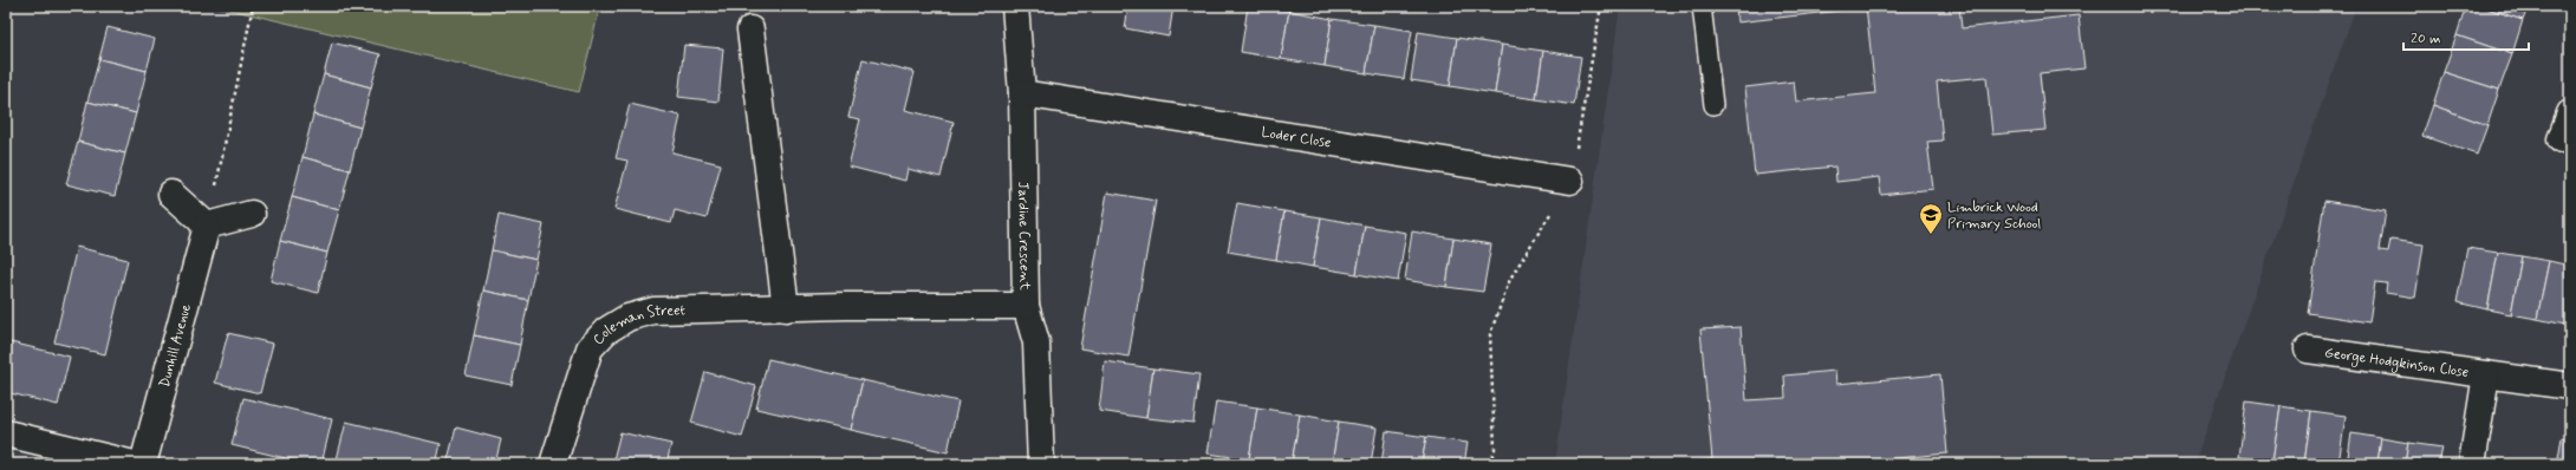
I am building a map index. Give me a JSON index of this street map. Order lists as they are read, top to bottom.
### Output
{
  "streets": {
    "street": [
      "Loder Close",
      "Jardine Crescent",
      "Coleman Street",
      "Dunhill Avenue",
      "George Hodgkinson Close"
    ]
  },
  "crossings": [
    ["Loder Close", "Jardine Crescent"],
    ["Jardine Crescent", "Coleman Street"]
  ],
  "places": {
    "school or university": ["Limbrick Wood Primary School"]
  },
  "scale_bar": "20 m"
}
